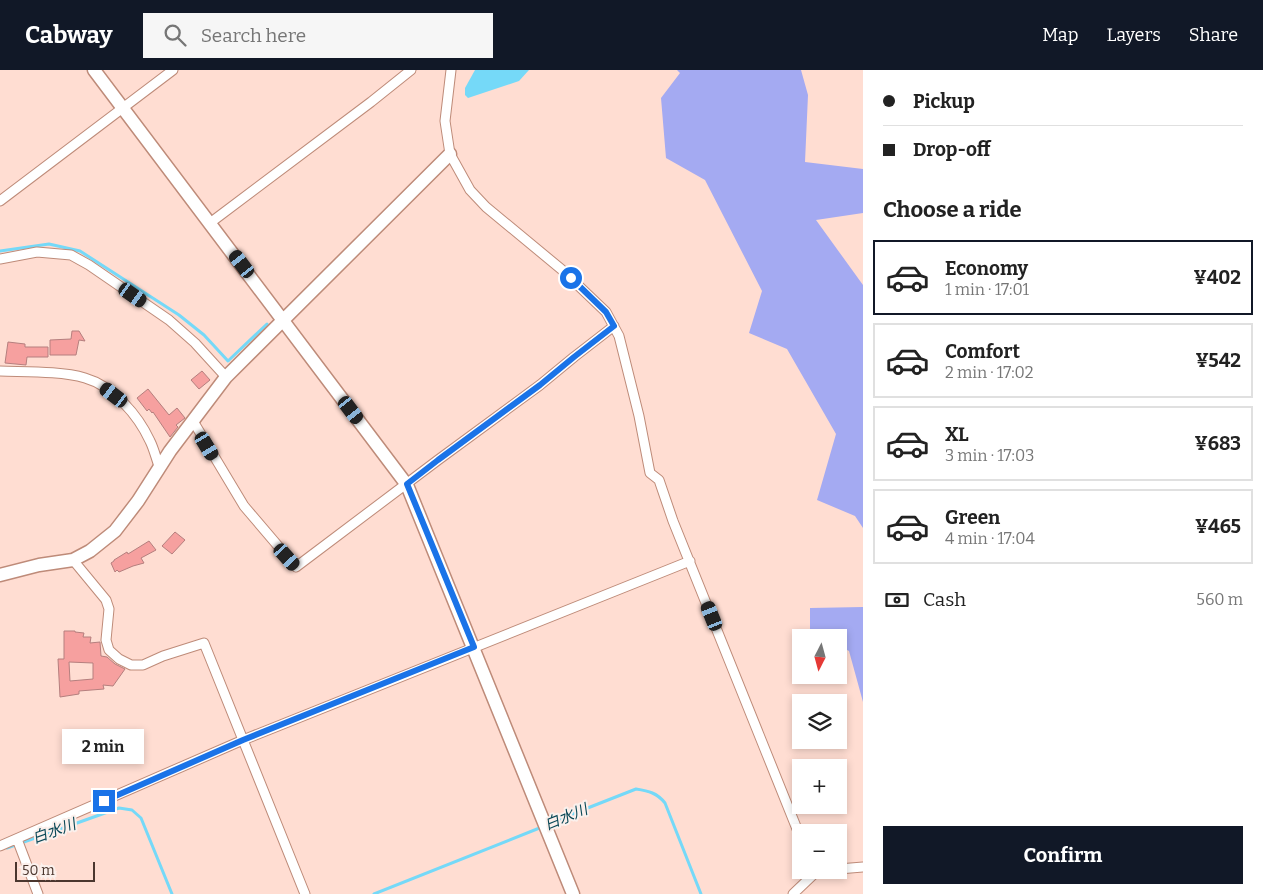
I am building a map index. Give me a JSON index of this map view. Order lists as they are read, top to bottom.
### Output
{
  "water": ["白水川"],
  "scale_bar": "50 m",
  "north": "bottom",
  "page": {
    "header": "Cabway",
    "search": "Search here",
    "nav": ["Map", "Layers", "Share"],
    "banner": ["Pickup", "Drop-off"],
    "heading": "Choose a ride",
    "list": [
      {
        "name": "Economy",
        "note": "1 min · 17:01",
        "value": "¥402"
      },
      {
        "name": "Comfort",
        "note": "2 min · 17:02",
        "value": "¥542"
      },
      {
        "name": "XL",
        "note": "3 min · 17:03",
        "value": "¥683"
      },
      {
        "name": "Green",
        "note": "4 min · 17:04",
        "value": "¥465"
      }
    ],
    "pay": ["Cash", "560 m"],
    "map_buttons": ["+", "−"],
    "bubble": "2 min",
    "buttons": "Confirm",
    "scale": "50 m"
  }
}
